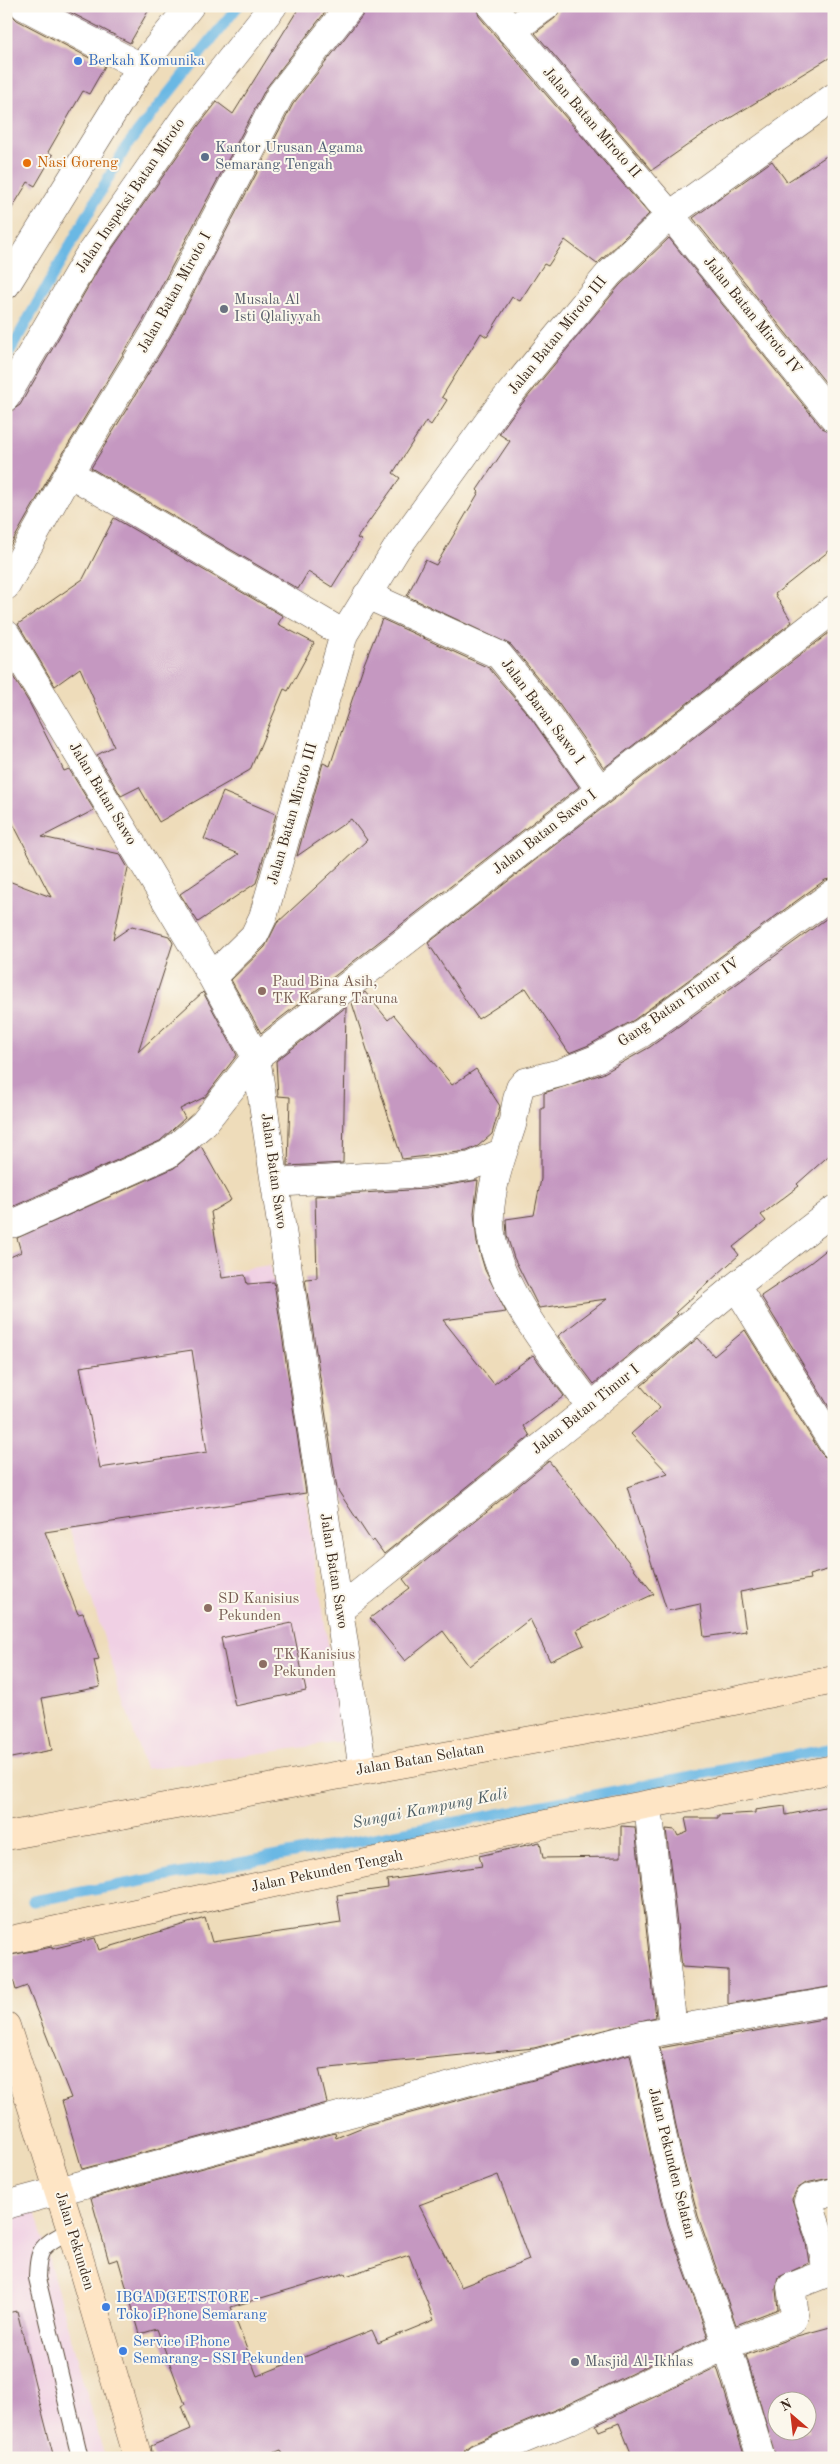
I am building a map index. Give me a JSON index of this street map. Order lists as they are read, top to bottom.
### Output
{
  "streets": {
    "main road": ["Jalan Batan Selatan", "Jalan Pekunden Tengah", "Jalan Pekunden"],
    "street": [
      "Jalan Batan Miroto II",
      "Jalan Inspeksi Batan Miroto",
      "Jalan Batan Miroto I",
      "Jalan Batan Miroto IV",
      "Jalan Batan Miroto III",
      "Jalan Baran Sawo I",
      "Jalan Batan Sawo",
      "Jalan Batan Sawo I",
      "Gang Batan Timur IV",
      "Jalan Batan Timur I",
      "Jalan Pekunden Selatan"
    ]
  },
  "crossings": [
    ["Jalan Batan Miroto II", "Jalan Batan Miroto IV"],
    ["Jalan Batan Miroto II", "Jalan Batan Miroto III"],
    ["Jalan Batan Miroto IV", "Jalan Batan Miroto III"],
    ["Jalan Batan Miroto III", "Jalan Baran Sawo I"],
    ["Jalan Batan Miroto III", "Jalan Batan Sawo"],
    ["Jalan Baran Sawo I", "Jalan Batan Sawo I"],
    ["Jalan Batan Sawo", "Jalan Batan Sawo I"],
    ["Jalan Batan Sawo", "Jalan Batan Timur I"],
    ["Jalan Batan Sawo", "Jalan Batan Selatan"],
    ["Gang Batan Timur IV", "Jalan Batan Timur I"]
  ],
  "water": ["Sungai Kampung Kali"],
  "places": [
    "Berkah Komunika",
    "Kantor Urusan Agama Semarang Tengah",
    "Nasi Goreng",
    "Musala Al Isti Qlaliyyah",
    "Paud Bina Asih, TK Karang Taruna",
    "SD Kanisius Pekunden",
    "TK Kanisius Pekunden",
    "IBGADGETSTORE - Toko iPhone Semarang",
    "Service iPhone Semarang - SSI Pekunden",
    "Masjid Al-Ikhlas"
  ],
  "north": "top left"
}
